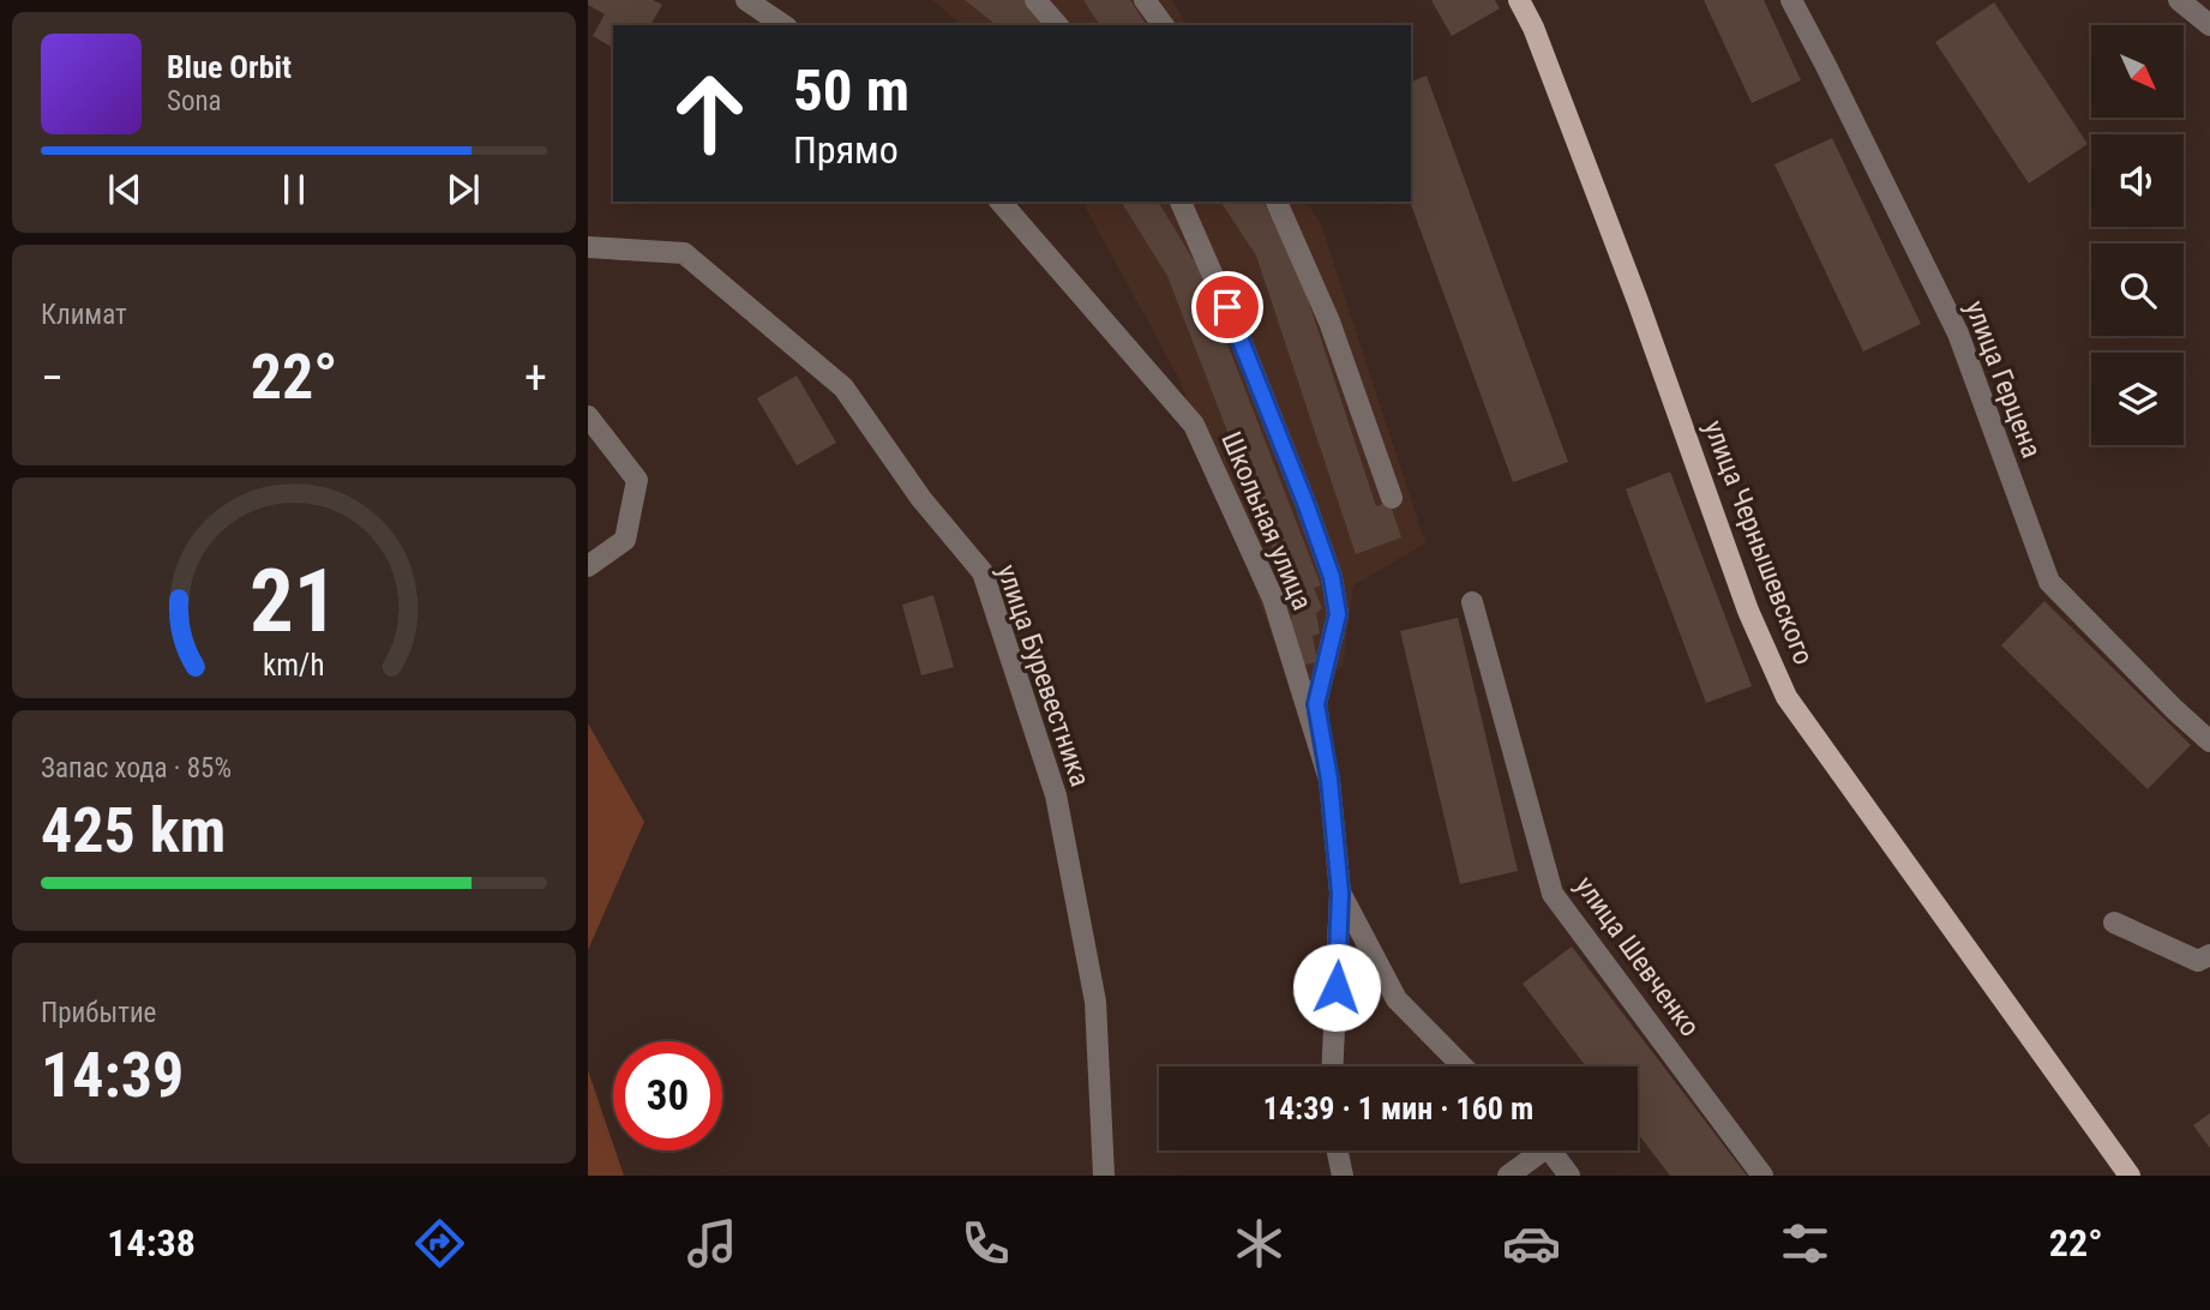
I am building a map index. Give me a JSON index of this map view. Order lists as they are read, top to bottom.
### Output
{
  "streets": {
    "main road": ["улица Чернышевского"],
    "street": [
      "улица Герцена",
      "Школьная улица",
      "улица Буревестника",
      "улица Шевченко"
    ]
  },
  "north": "bottom right",
  "page": {
    "turn": ["50 m", "Прямо"],
    "song": ["Blue Orbit", "Sona"],
    "tile": [
      "Климат",
      ["Запас хода · 85%", "425 km"],
      ["Прибытие", "14:39"]
    ],
    "heat": ["−", "22°", "+"],
    "limit": "30",
    "trip": "14:39 · 1 мин · 160 m",
    "tabs": ["14:38", "22°"],
    "gauge": ["21", "km/h"]
  }
}
